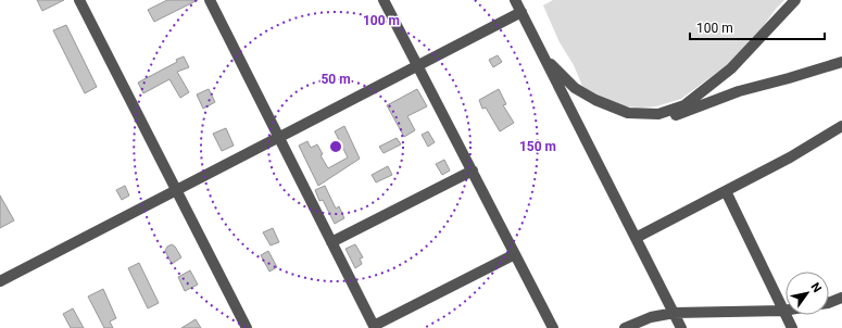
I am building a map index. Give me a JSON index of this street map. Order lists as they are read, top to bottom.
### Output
{
  "scale_bar": "100 m",
  "north": "top right",
  "rings": ["100 m", "50 m", "150 m"]
}
